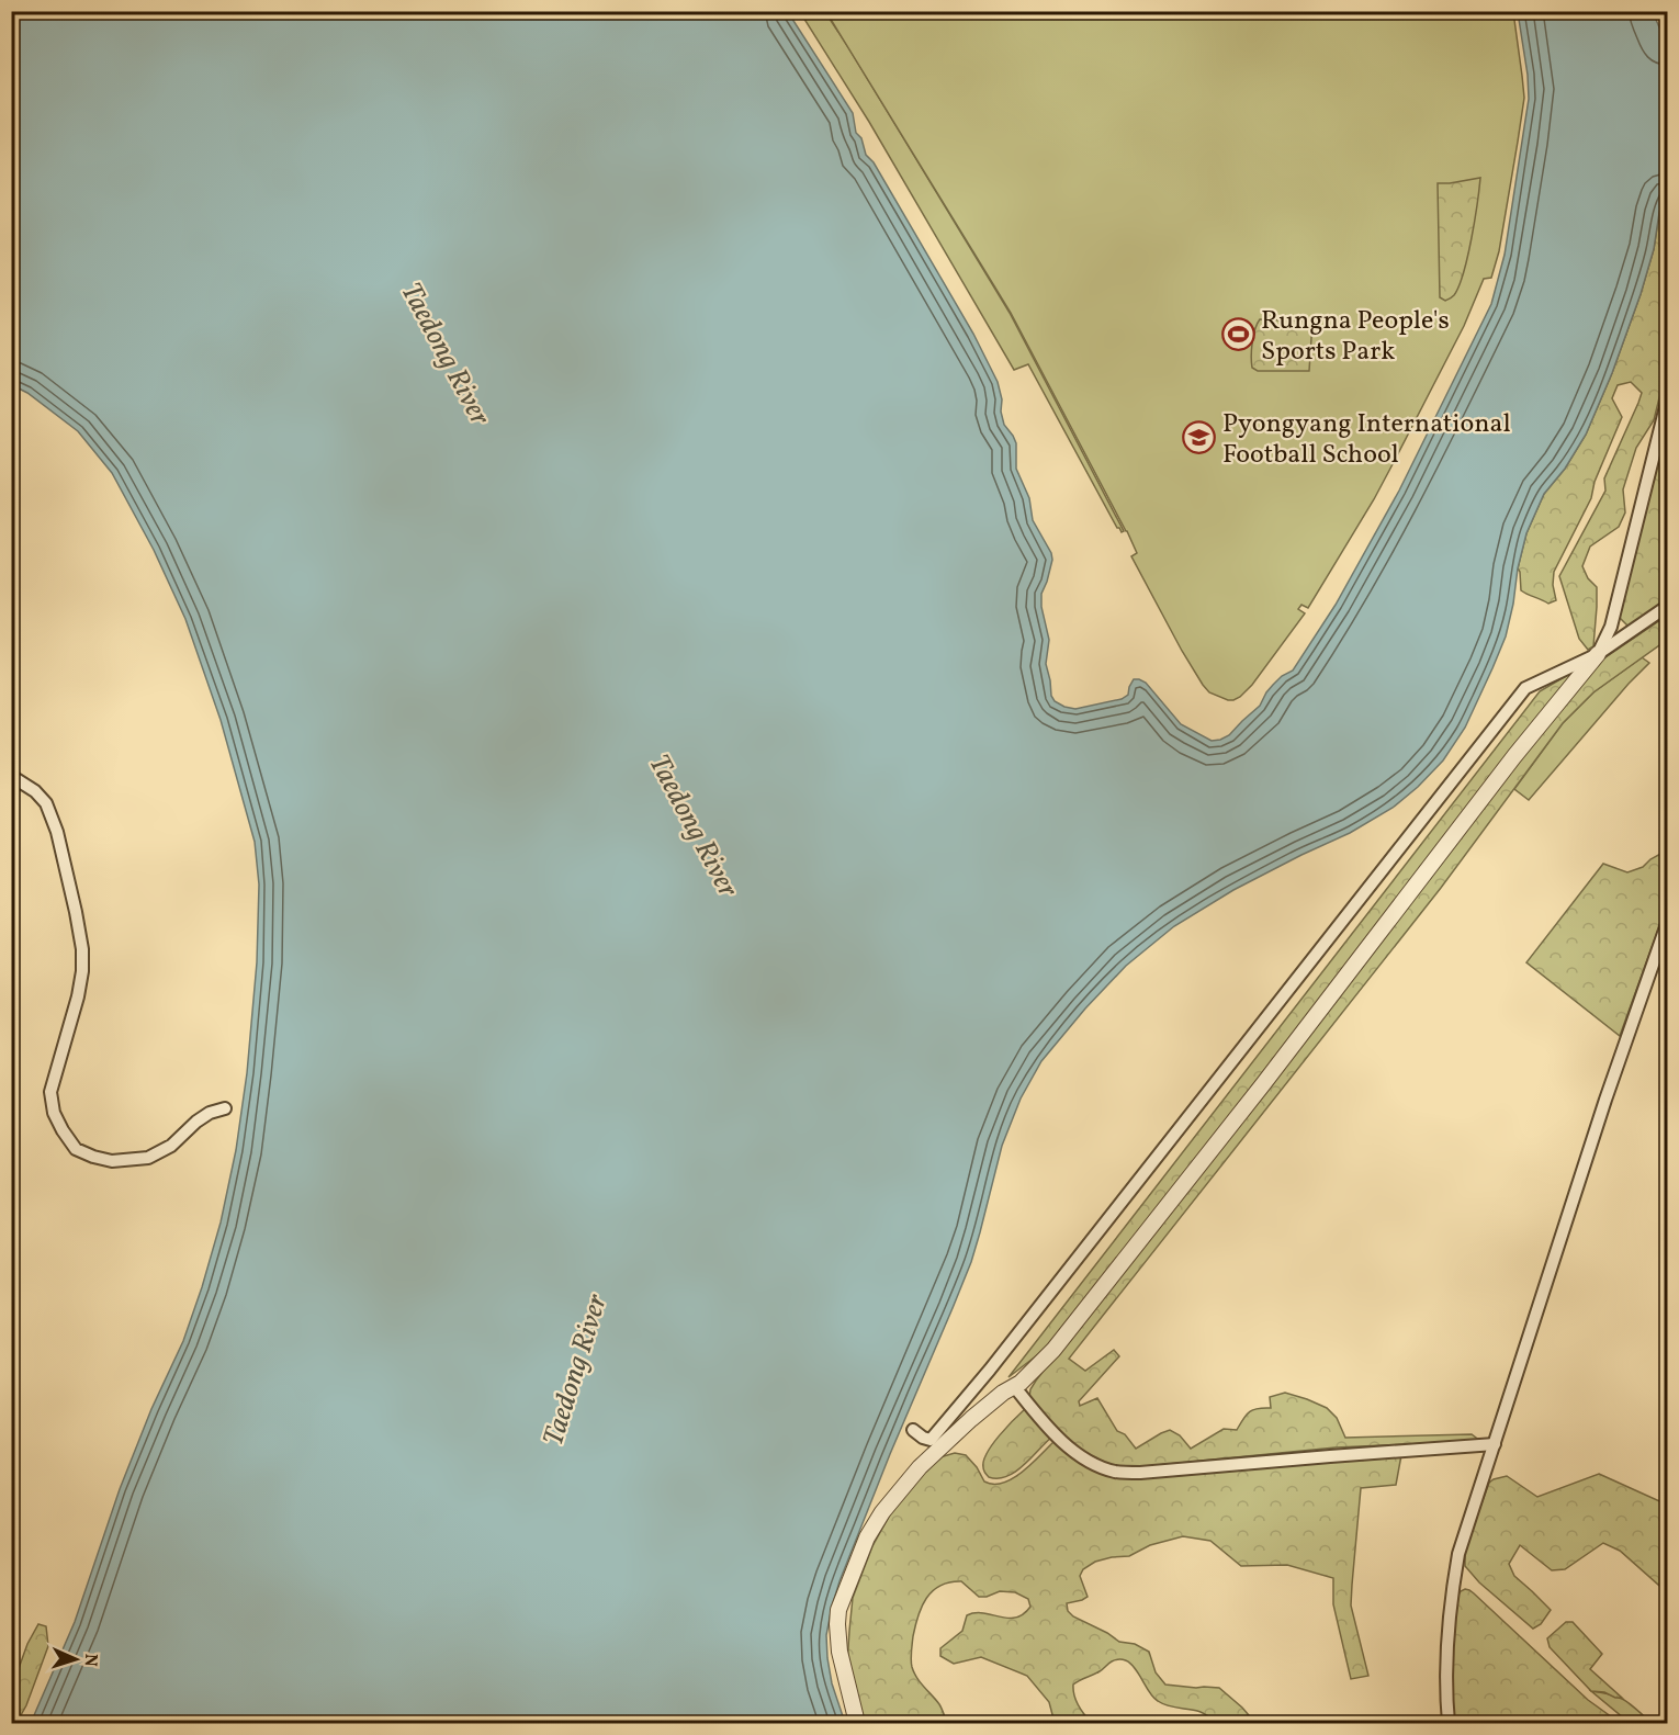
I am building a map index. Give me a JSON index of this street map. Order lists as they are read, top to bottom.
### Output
{
  "water": ["Taedong River"],
  "places": {
    "sports": ["Rungna People's Sports Park"],
    "school or university": ["Pyongyang International Football School"]
  },
  "north": "right"
}
